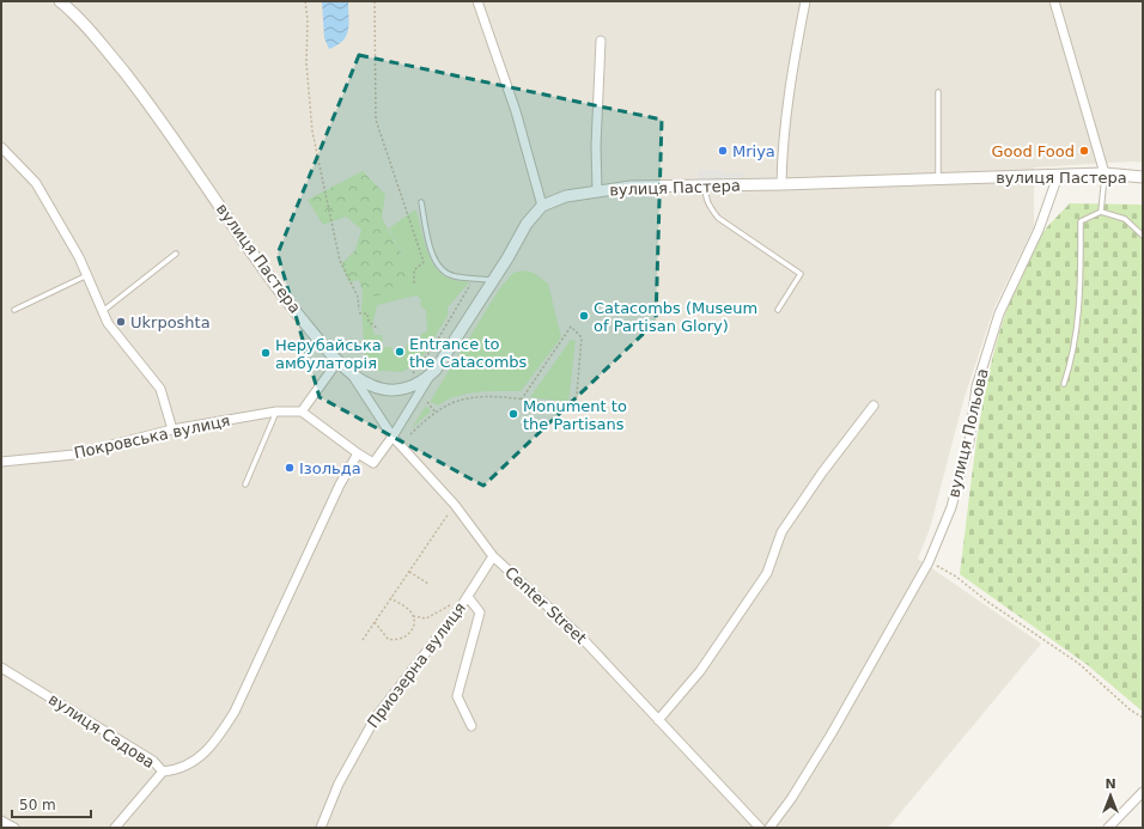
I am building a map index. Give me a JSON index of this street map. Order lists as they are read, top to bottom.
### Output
{
  "streets": {
    "street": [
      "вулиця Пастера",
      "вулиця Польова",
      "Покровська вулиця",
      "Center Street",
      "Приозерна вулиця",
      "вулиця Садова"
    ]
  },
  "crossings": [
    ["вулиця Пастера", "вулиця Польова"],
    ["вулиця Пастера", "Center Street"],
    ["Center Street", "Приозерна вулиця"]
  ],
  "places": [
    "Mriya",
    "Good Food",
    "Catacombs (Museum of Partisan Glory)",
    "Ukrposhta",
    "Entrance to the Catacombs",
    "Нерубайська амбулаторія",
    "Monument to the Partisans",
    "Ізольда"
  ],
  "scale_bar": "50 m",
  "north": "top"
}
